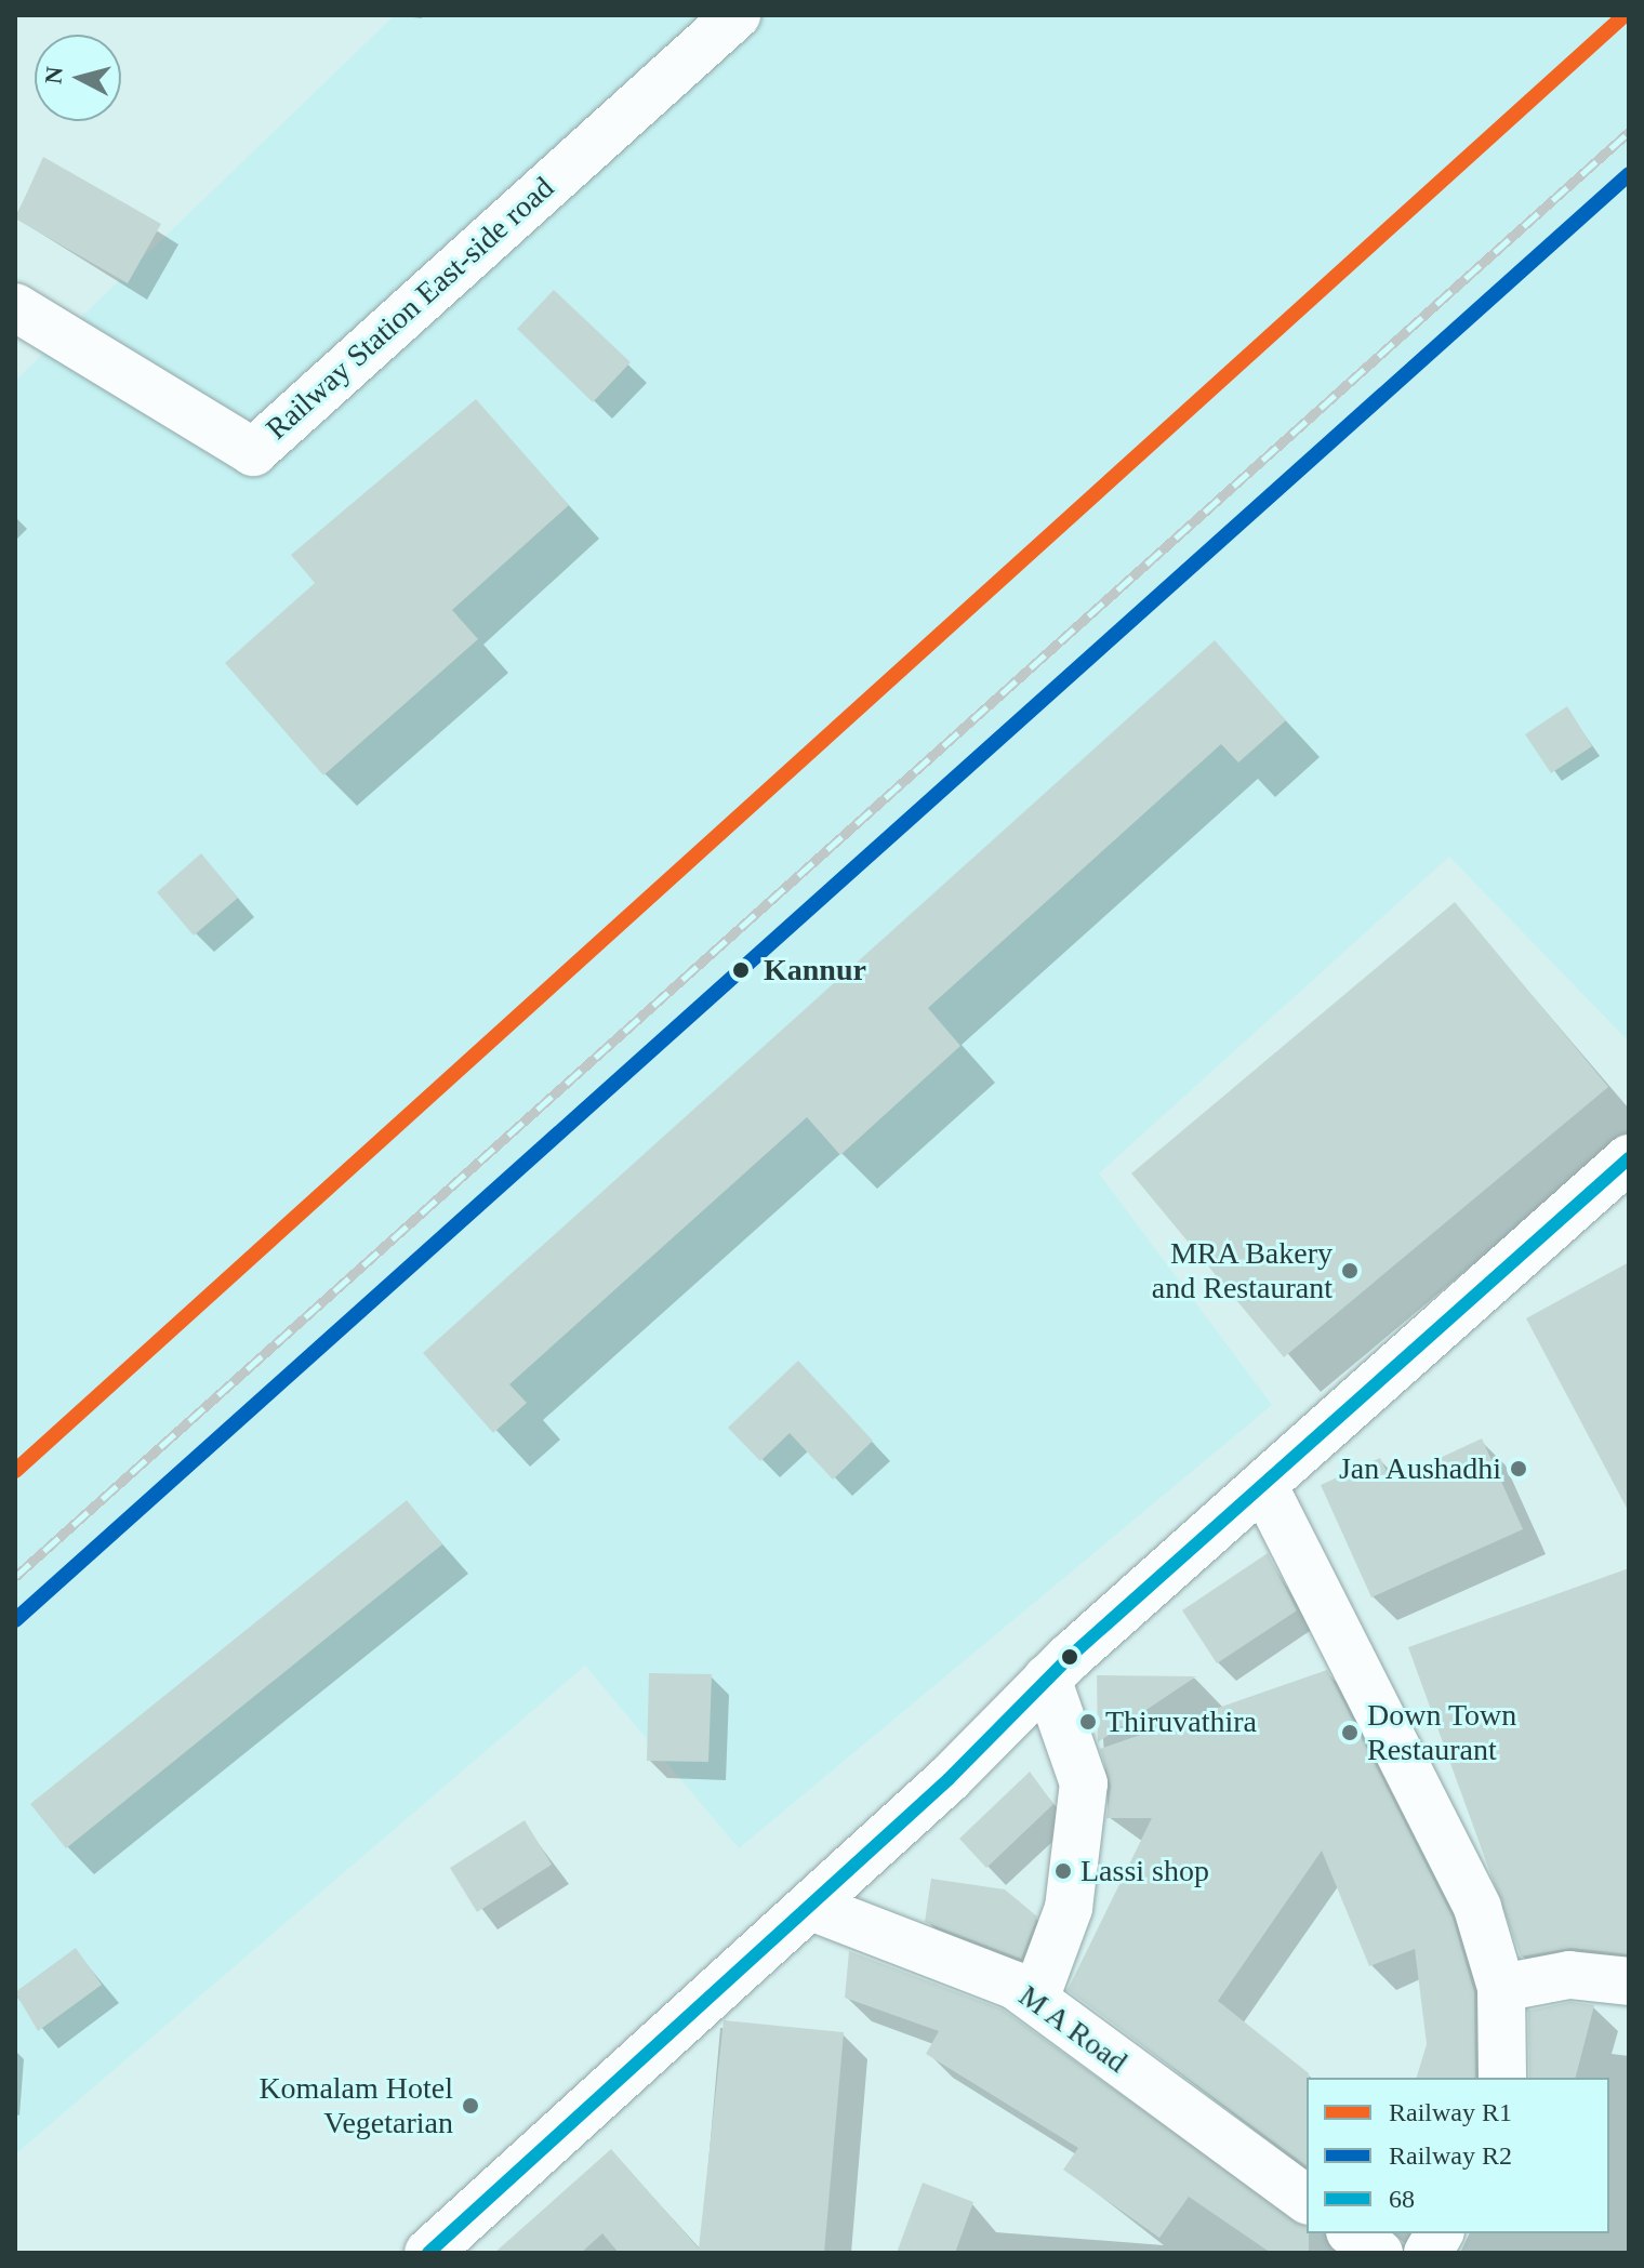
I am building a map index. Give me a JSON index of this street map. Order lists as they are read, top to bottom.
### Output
{
  "streets": {
    "main road": ["Railway Station East-side road", "M A Road"]
  },
  "places": [
    "Kannur",
    "MRA Bakery and Restaurant",
    "Jan Aushadhi",
    "Thiruvathira",
    "Down Town Restaurant",
    "Lassi shop",
    "Komalam Hotel Vegetarian"
  ],
  "lines": ["rail line R1", "rail line R2", "transit line 68"],
  "legend": ["Railway R1", "Railway R2", "68"],
  "north": "left"
}
